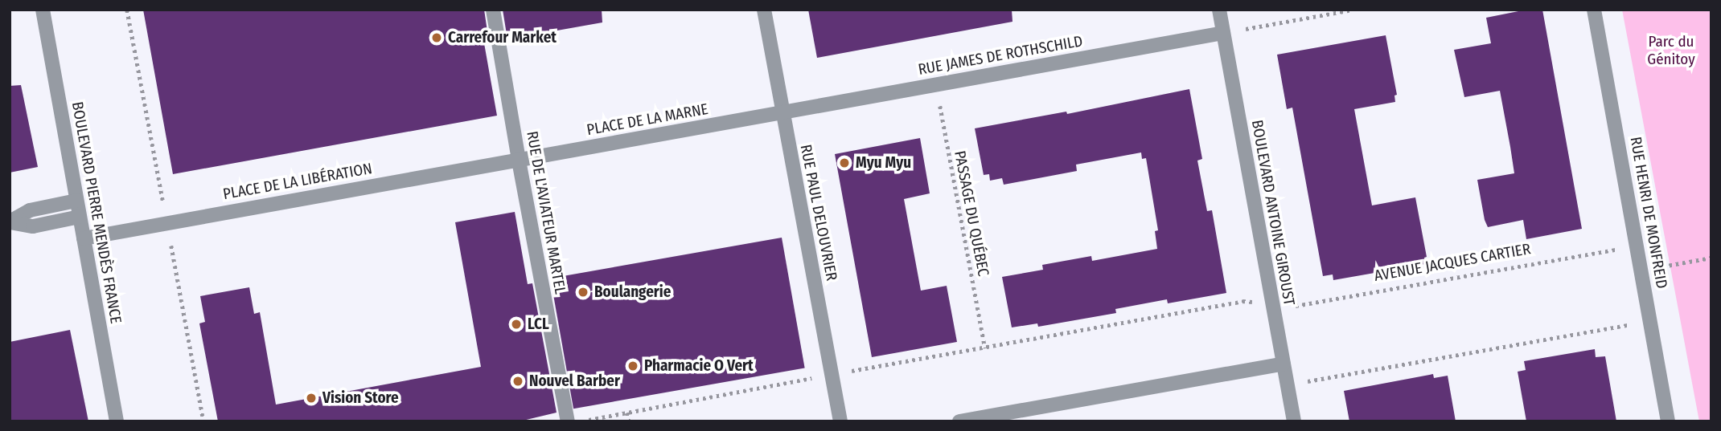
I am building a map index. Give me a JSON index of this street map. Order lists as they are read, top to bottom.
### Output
{
  "streets": {
    "street": [
      "RUE JAMES DE ROTHSCHILD",
      "PLACE DE LA MARNE",
      "PLACE DE LA LIBÉRATION",
      "BOULEVARD PIERRE MENDÈS FRANCE",
      "RUE DE L'AVIATEUR MARTEL",
      "RUE PAUL DELOUVRIER",
      "BOULEVARD ANTOINE GIROUST",
      "RUE HENRI DE MONFREID"
    ],
    "path": ["PASSAGE DU QUÉBEC", "AVENUE JACQUES CARTIER"]
  },
  "crossings": [
    ["RUE JAMES DE ROTHSCHILD", "PLACE DE LA MARNE"],
    ["RUE JAMES DE ROTHSCHILD", "RUE PAUL DELOUVRIER"],
    ["RUE JAMES DE ROTHSCHILD", "BOULEVARD ANTOINE GIROUST"],
    ["RUE JAMES DE ROTHSCHILD", "PASSAGE DU QUÉBEC"],
    ["PLACE DE LA MARNE", "PLACE DE LA LIBÉRATION"],
    ["PLACE DE LA MARNE", "RUE DE L'AVIATEUR MARTEL"],
    ["PLACE DE LA MARNE", "RUE PAUL DELOUVRIER"],
    ["PLACE DE LA LIBÉRATION", "BOULEVARD PIERRE MENDÈS FRANCE"],
    ["PLACE DE LA LIBÉRATION", "RUE DE L'AVIATEUR MARTEL"],
    ["RUE PAUL DELOUVRIER", "AVENUE JACQUES CARTIER"],
    ["BOULEVARD ANTOINE GIROUST", "AVENUE JACQUES CARTIER"],
    ["RUE HENRI DE MONFREID", "AVENUE JACQUES CARTIER"],
    ["PASSAGE DU QUÉBEC", "AVENUE JACQUES CARTIER"]
  ],
  "parks": ["Parc du Génitoy"],
  "places": [
    "Carrefour Market",
    "Myu Myu",
    "Boulangerie",
    "LCL",
    "Pharmacie O Vert",
    "Nouvel Barber",
    "Vision Store"
  ]
}
